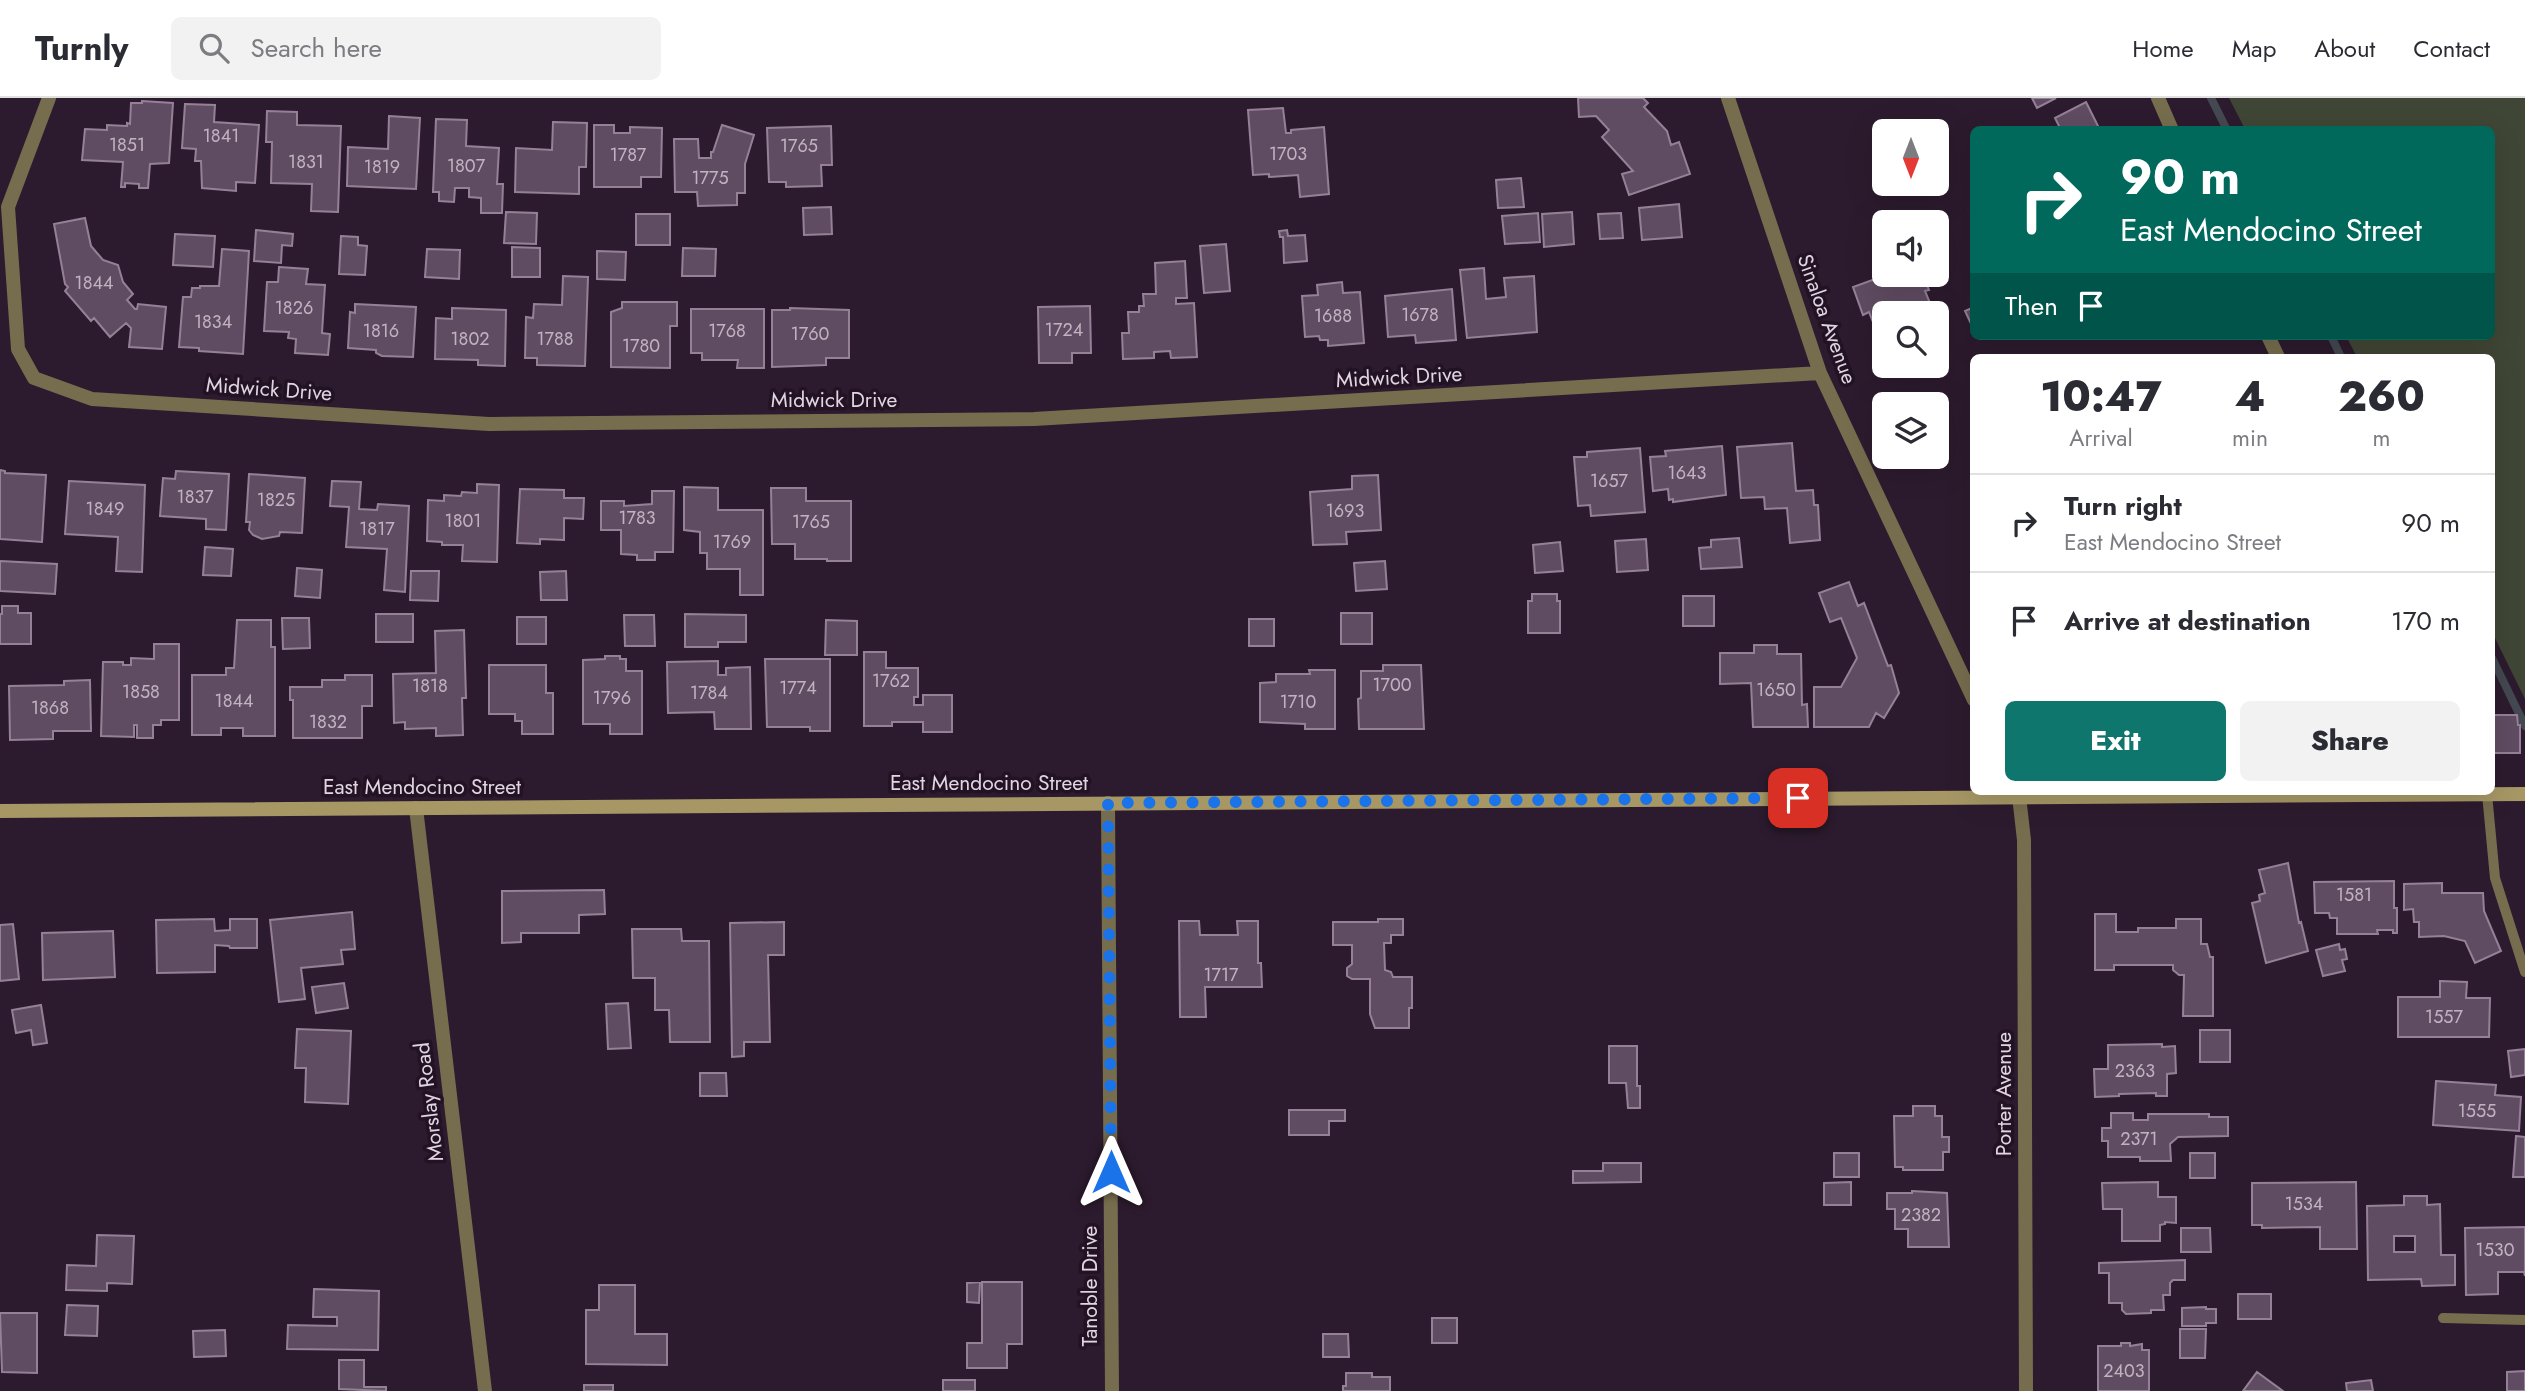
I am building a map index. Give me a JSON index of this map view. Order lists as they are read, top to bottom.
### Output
{
  "streets": {
    "street": [
      "Sinaloa Avenue",
      "Midwick Drive",
      "East Mendocino Street",
      "Porter Avenue",
      "Morslay Road",
      "Tanoble Drive"
    ]
  },
  "crossings": [
    ["Sinaloa Avenue", "Midwick Drive"],
    ["East Mendocino Street", "Morslay Road"],
    ["East Mendocino Street", "Tanoble Drive"]
  ],
  "house_numbers": [
    "1841",
    "1851",
    "1765",
    "1703",
    "1787",
    "1831",
    "1807",
    "1819",
    "1775",
    "1844",
    "1826",
    "1678",
    "1688",
    "1834",
    "1724",
    "1816",
    "1768",
    "1760",
    "1802",
    "1788",
    "1780",
    "1643",
    "1657",
    "1837",
    "1825",
    "1849",
    "1693",
    "1783",
    "1801",
    "1765",
    "1817",
    "1769",
    "1762",
    "1700",
    "1818",
    "1774",
    "1650",
    "1858",
    "1784",
    "1796",
    "1844",
    "1710",
    "1868",
    "1832",
    "1581",
    "1717",
    "1557",
    "2363",
    "1555",
    "2371",
    "1534",
    "2382",
    "1530",
    "2403"
  ],
  "north": "bottom",
  "page": {
    "header": "Turnly",
    "search": "Search here",
    "nav": [
      "Home",
      "Map",
      "About",
      "Contact"
    ],
    "turn": ["90 m", "East Mendocino Street"],
    "then": "Then",
    "eta": [
      "10:47",
      "Arrival",
      "4",
      "min",
      "260",
      "m"
    ],
    "list": [
      {
        "name": "Turn right",
        "note": "East Mendocino Street",
        "value": "90 m"
      },
      {
        "name": "Arrive at destination",
        "value": "170 m"
      }
    ],
    "buttons": ["Exit", "Share"]
  }
}
